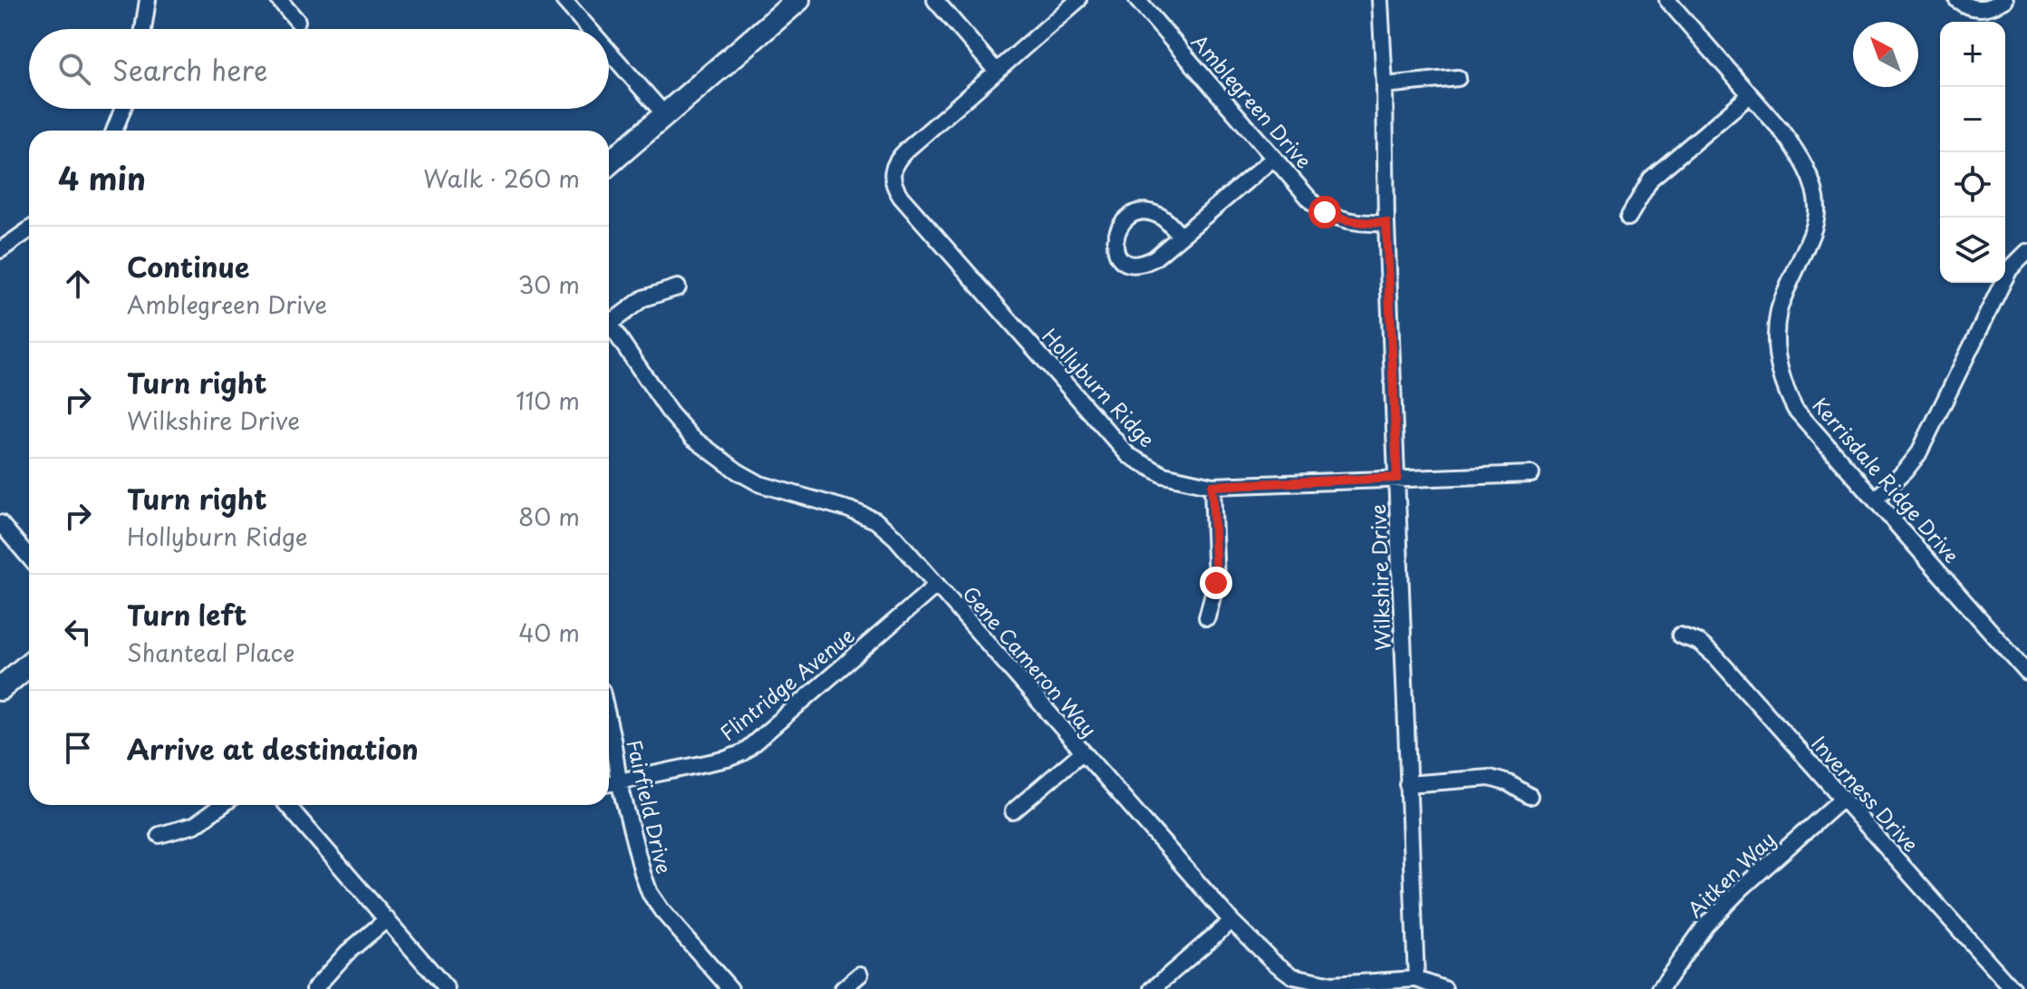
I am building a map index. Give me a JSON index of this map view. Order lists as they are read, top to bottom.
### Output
{
  "streets": {
    "street": [
      "Amblegreen Drive",
      "Hollyburn Ridge",
      "Kerrisdale Ridge Drive",
      "Wilkshire Drive",
      "Gene Cameron Way",
      "Flintridge Avenue",
      "Inverness Drive",
      "Fairfield Drive",
      "Aitken Way"
    ]
  },
  "crossings": [
    ["Amblegreen Drive", "Wilkshire Drive"],
    ["Hollyburn Ridge", "Wilkshire Drive"],
    ["Wilkshire Drive", "Gene Cameron Way"],
    ["Gene Cameron Way", "Flintridge Avenue"],
    ["Flintridge Avenue", "Fairfield Drive"],
    ["Inverness Drive", "Aitken Way"]
  ],
  "north": "top left",
  "page": {
    "map_buttons": ["+", "−"],
    "search": "Search here",
    "heading": ["4 min", "Walk · 260 m"],
    "list": [
      ["Continue", "Amblegreen Drive", "30 m"],
      ["Turn right", "Wilkshire Drive", "110 m"],
      ["Turn right", "Hollyburn Ridge", "80 m"],
      ["Turn left", "Shanteal Place", "40 m"],
      "Arrive at destination"
    ]
  }
}
